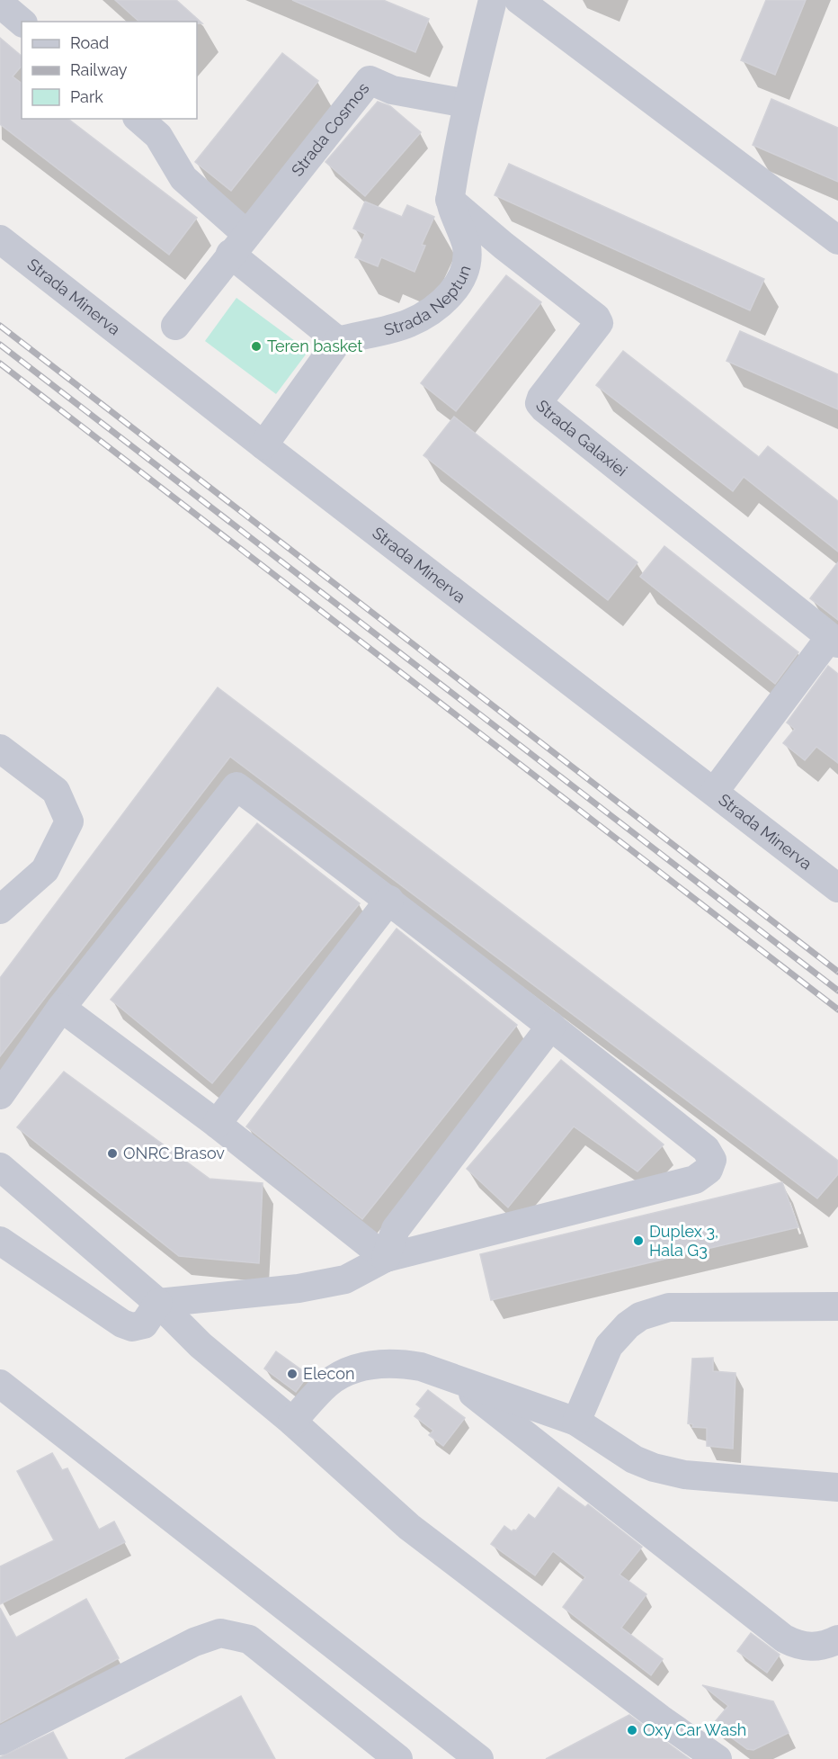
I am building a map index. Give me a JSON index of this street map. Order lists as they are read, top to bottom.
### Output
{
  "streets": {
    "street": [
      "Strada Cosmos",
      "Strada Neptun",
      "Strada Minerva",
      "Strada Galaxiei"
    ]
  },
  "crossings": [
    ["Strada Cosmos", "Strada Neptun"],
    ["Strada Neptun", "Strada Galaxiei"],
    ["Strada Minerva", "Strada Galaxiei"]
  ],
  "places": [
    "Teren basket",
    "ONRC Brasov",
    "Duplex 3, Hala G3",
    "Elecon",
    "Oxy Car Wash"
  ],
  "legend": ["Road", "Railway", "Park"]
}
